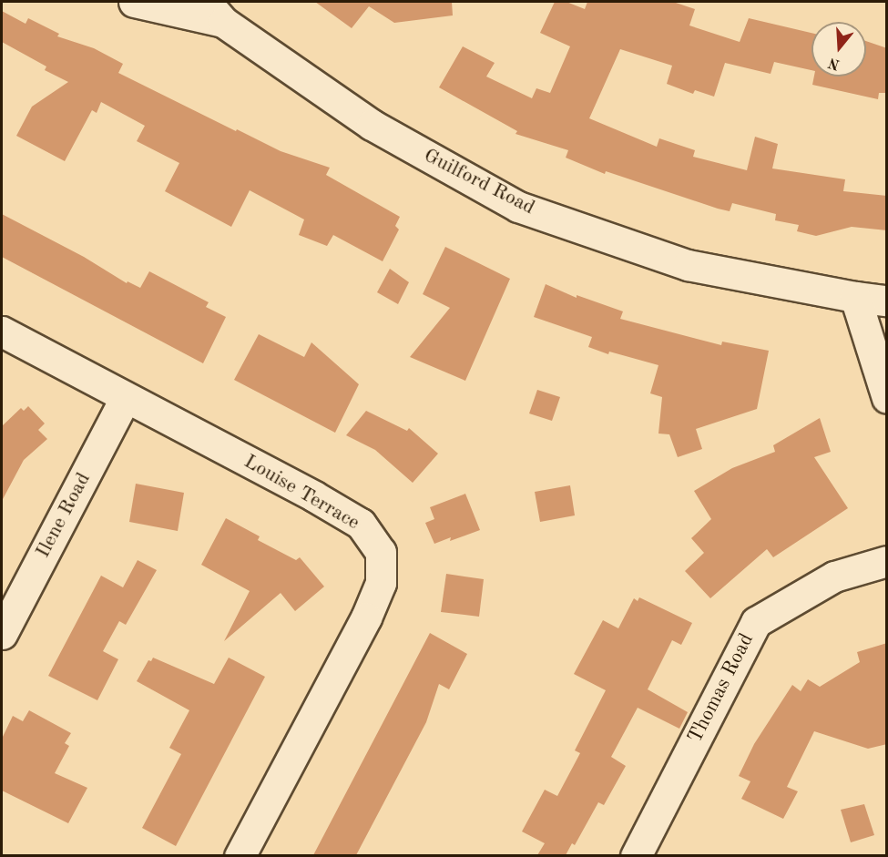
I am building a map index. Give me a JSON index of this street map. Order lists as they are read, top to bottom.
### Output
{
  "streets": {
    "street": [
      "Guilford Road",
      "Louise Terrace",
      "Ilene Road",
      "Thomas Road"
    ]
  },
  "crossings": [
    ["Louise Terrace", "Ilene Road"]
  ],
  "north": "bottom"
}
